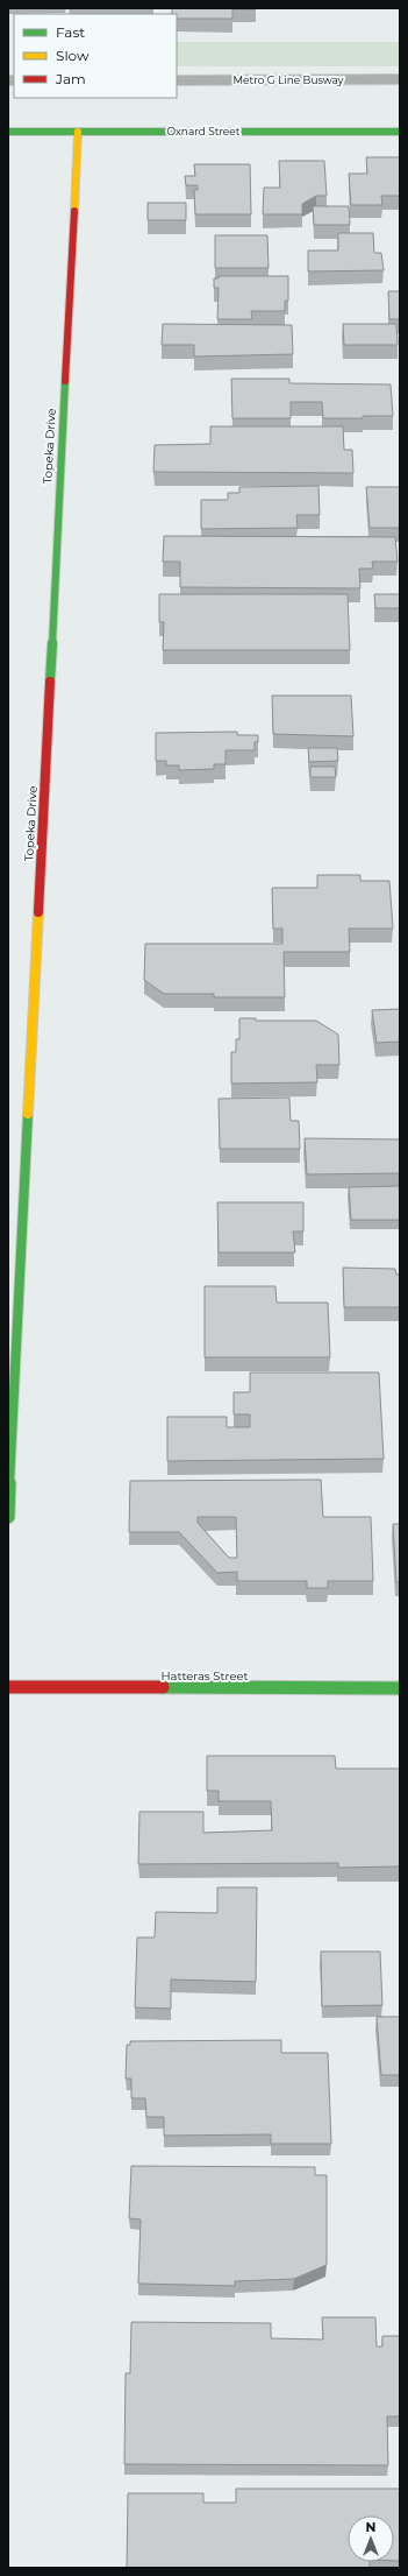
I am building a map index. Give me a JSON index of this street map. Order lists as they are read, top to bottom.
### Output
{
  "streets": {
    "street": ["Oxnard Street", "Topeka Drive", "Hatteras Street"],
    "lane": ["Metro G Line Busway"]
  },
  "crossings": [
    ["Oxnard Street", "Topeka Drive"]
  ],
  "legend": ["Fast", "Slow", "Jam"],
  "north": "top"
}
